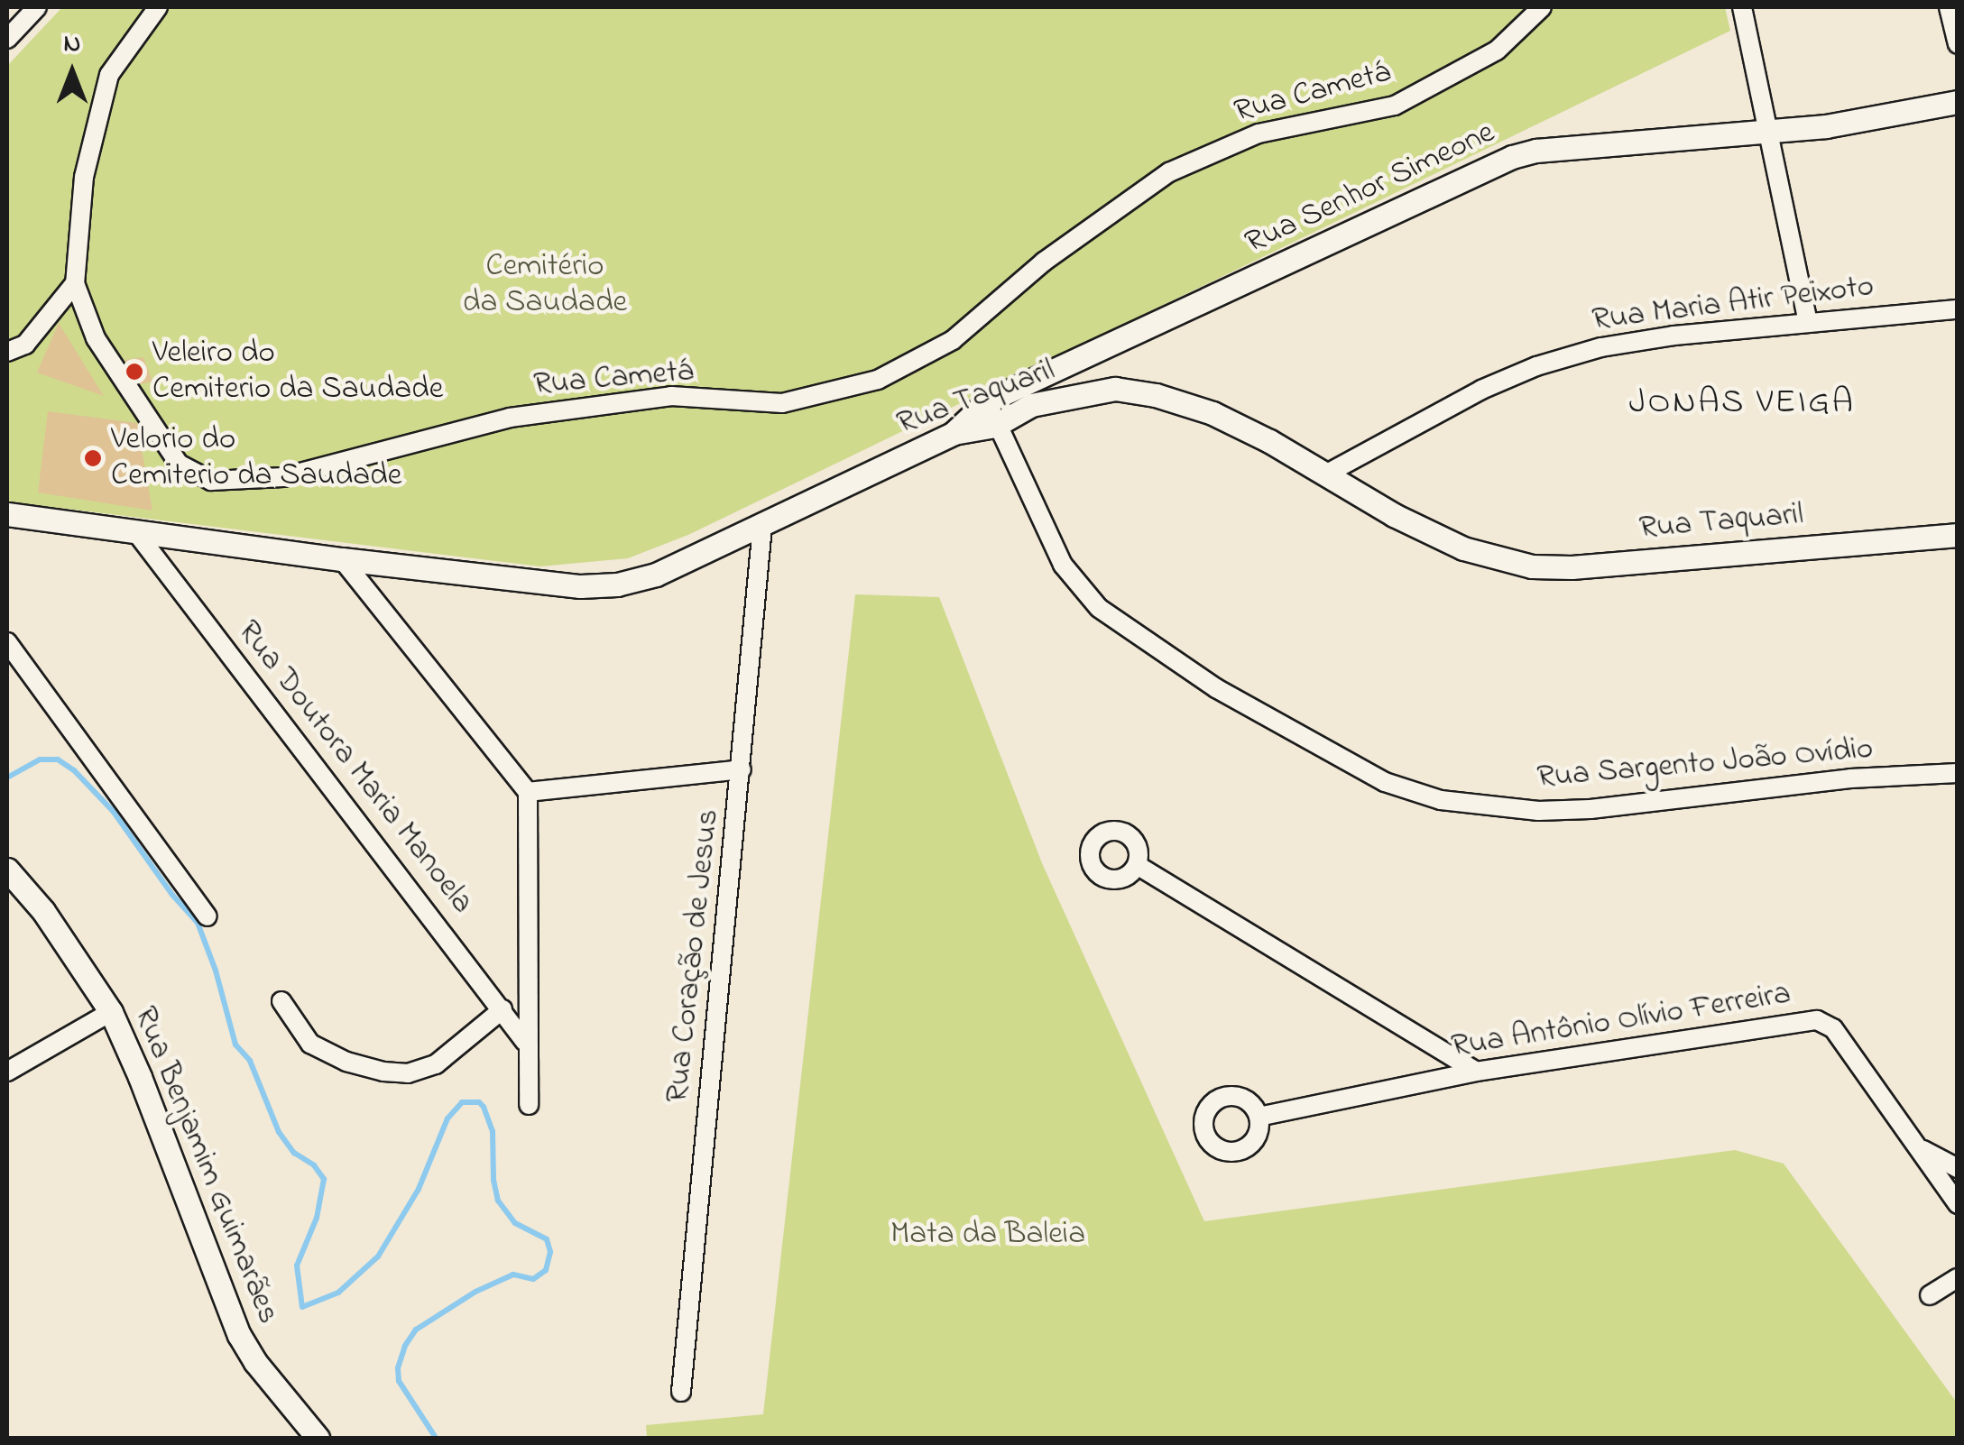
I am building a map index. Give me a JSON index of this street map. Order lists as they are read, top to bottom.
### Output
{
  "streets": {
    "street": [
      "Rua Cametá",
      "Rua Senhor Simeone",
      "Rua Maria Atir Peixoto",
      "Rua Taquaril",
      "Rua Sargento João Ovídio",
      "Rua Doutora Maria Manoela",
      "Rua Coração de Jesus",
      "Rua Antônio Olívio Ferreira",
      "Rua Benjamim Guimarães"
    ]
  },
  "crossings": [
    ["Rua Senhor Simeone", "Rua Taquaril"],
    ["Rua Senhor Simeone", "Rua Sargento João Ovídio"],
    ["Rua Maria Atir Peixoto", "Rua Taquaril"],
    ["Rua Taquaril", "Rua Sargento João Ovídio"],
    ["Rua Taquaril", "Rua Doutora Maria Manoela"],
    ["Rua Taquaril", "Rua Coração de Jesus"]
  ],
  "districts": ["JONAS VEIGA"],
  "parks": ["Cemitério da Saudade", "Mata da Baleia"],
  "places": ["Veleiro do Cemiterio da Saudade", "Velorio do Cemiterio da Saudade"],
  "north": "top"
}
